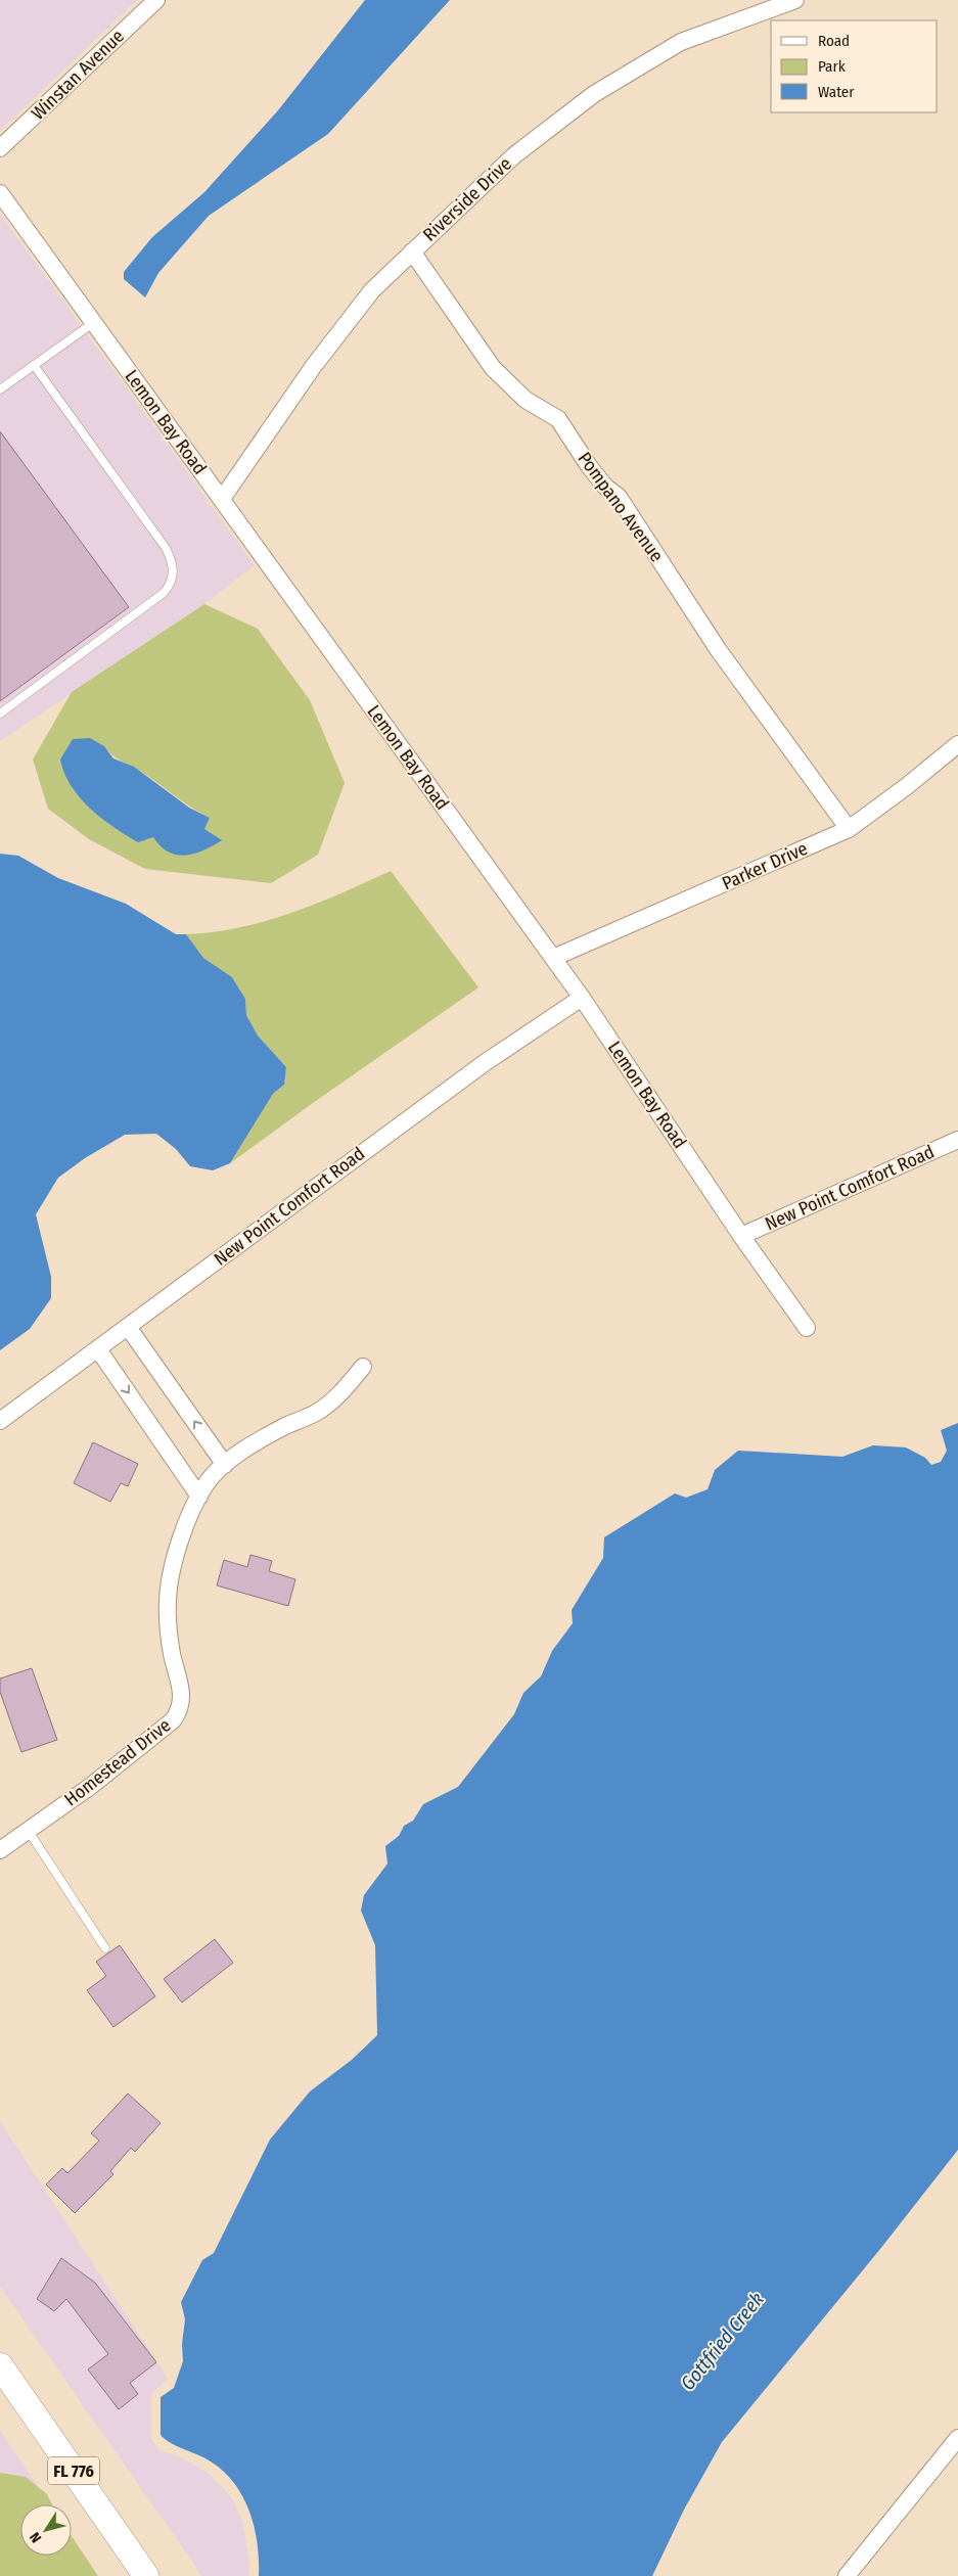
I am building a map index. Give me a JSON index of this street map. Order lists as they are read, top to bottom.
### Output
{
  "streets": {
    "main road": ["FL 776"],
    "street": [
      "Winstan Avenue",
      "Riverside Drive",
      "Lemon Bay Road",
      "Pompano Avenue",
      "Parker Drive",
      "New Point Comfort Road",
      "Homestead Drive"
    ]
  },
  "crossings": [
    ["Riverside Drive", "Lemon Bay Road"],
    ["Riverside Drive", "Pompano Avenue"],
    ["Lemon Bay Road", "Parker Drive"],
    ["Lemon Bay Road", "New Point Comfort Road"],
    ["Pompano Avenue", "Parker Drive"]
  ],
  "water": ["Gottfried Creek"],
  "legend": ["Road", "Park", "Water"],
  "north": "bottom left"
}
